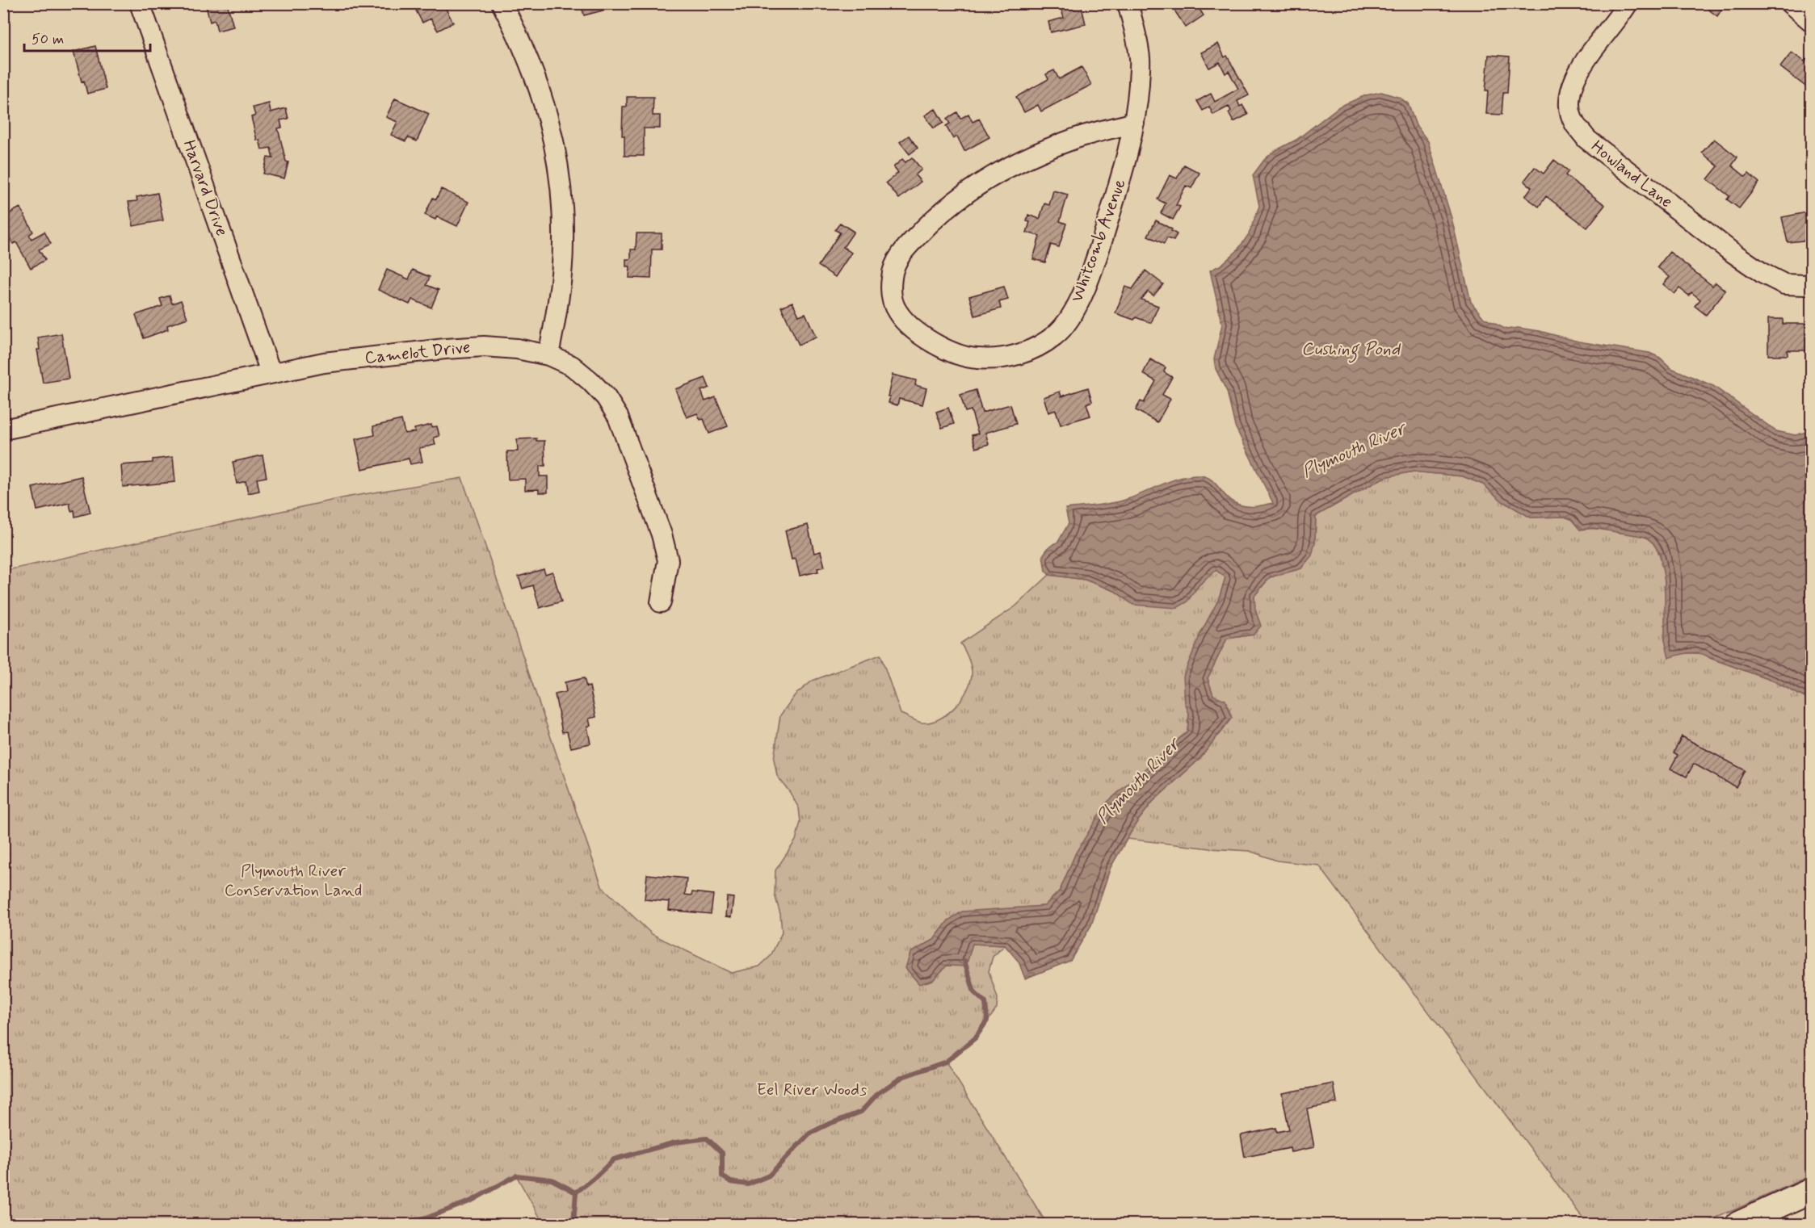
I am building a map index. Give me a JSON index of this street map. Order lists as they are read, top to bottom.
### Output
{
  "streets": {
    "street": [
      "Howland Lane",
      "Harvard Drive",
      "Whitcomb Avenue",
      "Camelot Drive"
    ]
  },
  "crossings": [
    ["Harvard Drive", "Camelot Drive"]
  ],
  "water": ["Cushing Pond", "Plymouth River"],
  "parks": ["Plymouth River Conservation Land", "Eel River Woods"],
  "scale_bar": "50 m"
}
